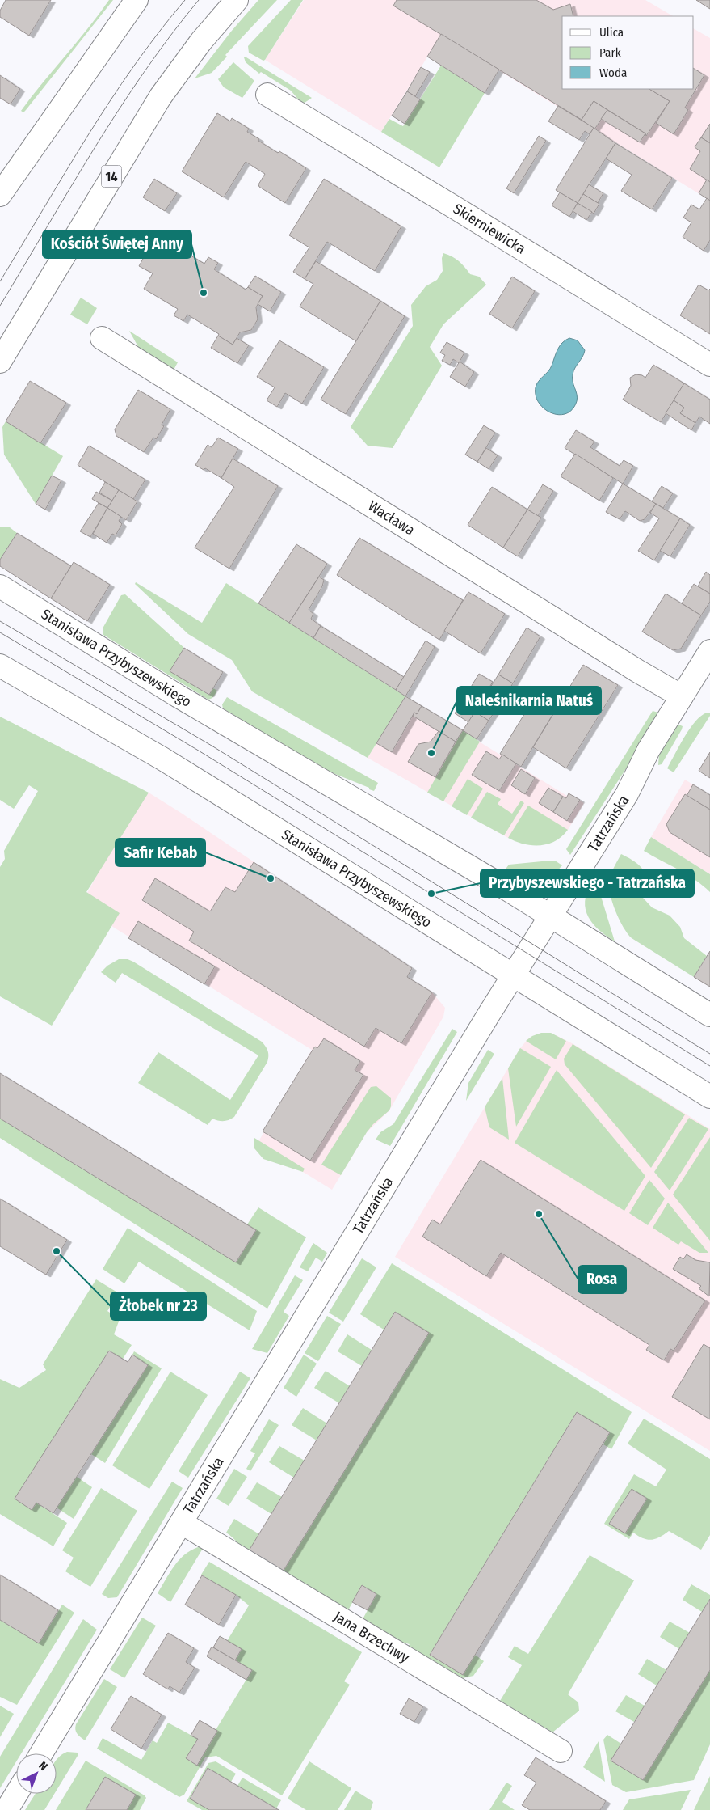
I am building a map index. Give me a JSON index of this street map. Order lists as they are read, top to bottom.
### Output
{
  "streets": {
    "street": [
      "14",
      "Skierniewicka",
      "Wacława",
      "Stanisława Przybyszewskiego",
      "Tatrzańska",
      "Jana Brzechwy"
    ]
  },
  "crossings": [
    ["Wacława", "Tatrzańska"],
    ["Stanisława Przybyszewskiego", "Tatrzańska"],
    ["Tatrzańska", "Jana Brzechwy"]
  ],
  "places": [
    "Kościół Świętej Anny",
    "Naleśnikarnia Natuś",
    "Safir Kebab",
    "Przybyszewskiego - Tatrzańska",
    "Rosa",
    "Żłobek nr 23"
  ],
  "legend": ["Ulica", "Park", "Woda"],
  "north": "top right"
}
